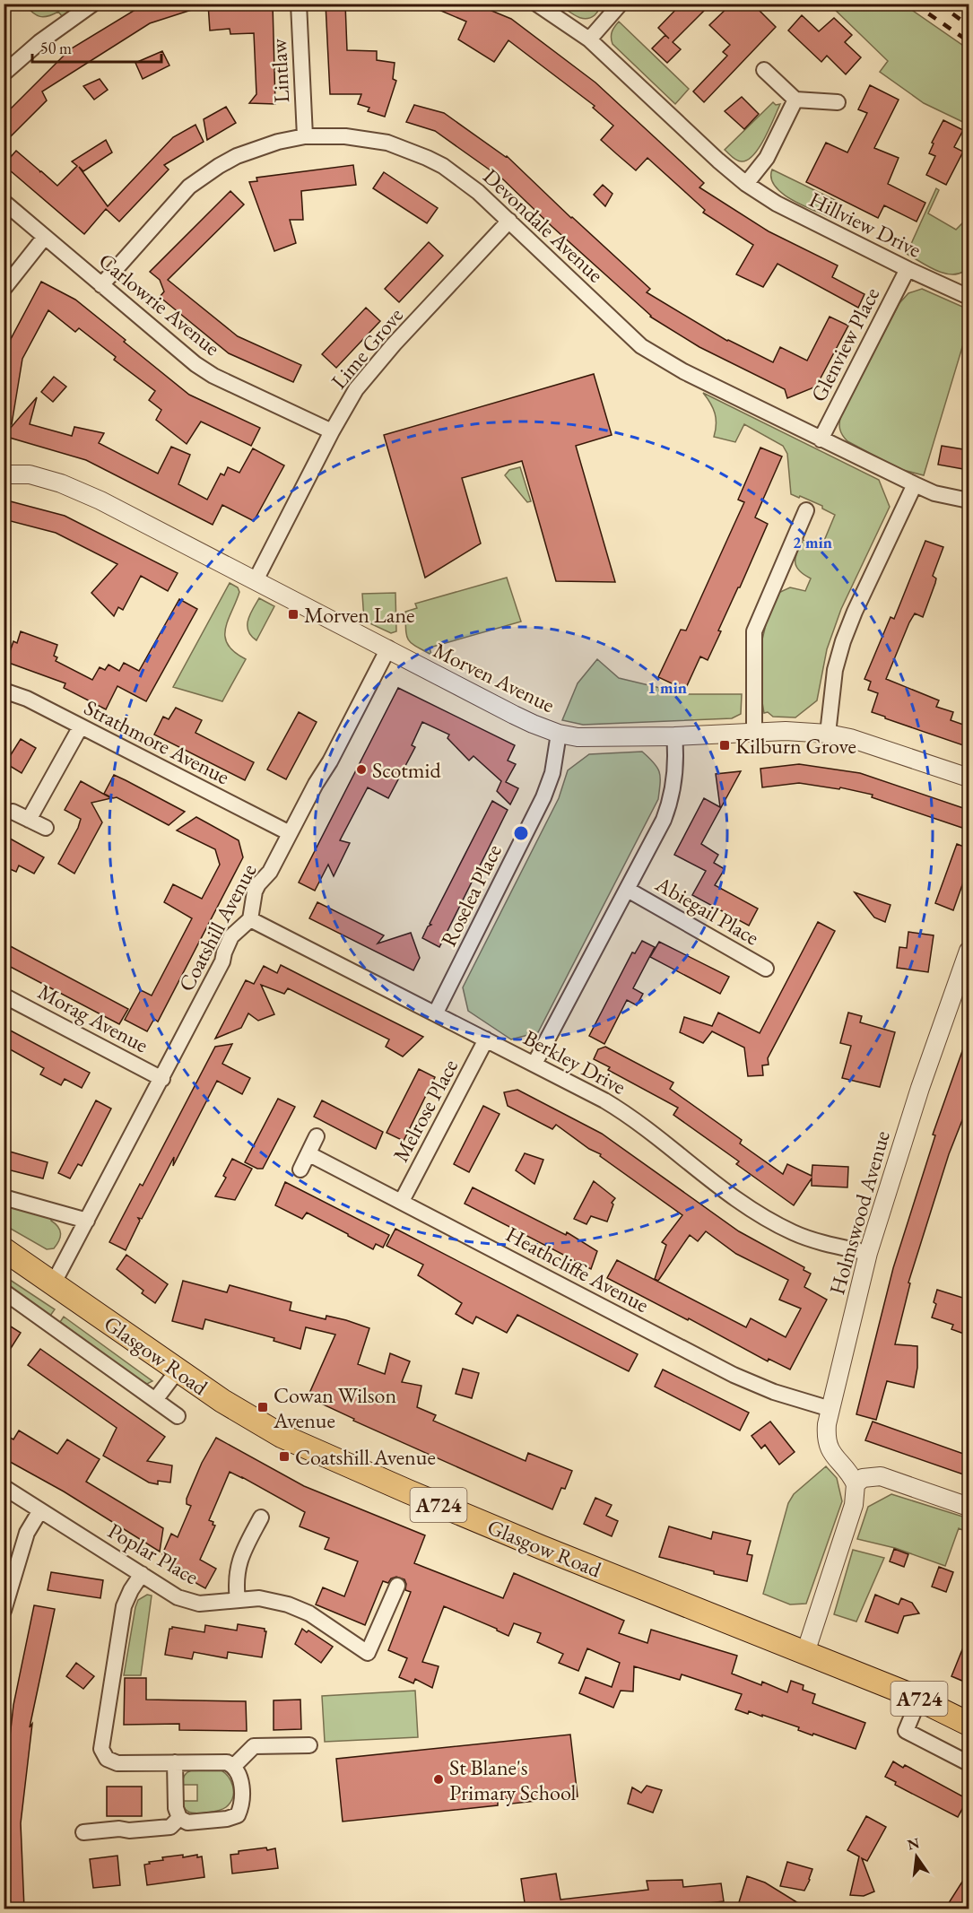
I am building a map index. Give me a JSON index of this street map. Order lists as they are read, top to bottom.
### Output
{
  "streets": {
    "main road": ["Glasgow Road", "A724"],
    "street": [
      "Lintlaw",
      "Hillview Drive",
      "Devondale Avenue",
      "Carlowrie Avenue",
      "Glenview Place",
      "Lime Grove",
      "Morven Avenue",
      "Strathmore Avenue",
      "Roselea Place",
      "Abiegail Place",
      "Coatshill Avenue",
      "Morag Avenue",
      "Berkley Drive",
      "Melrose Place",
      "Holmswood Avenue",
      "Heathcliffe Avenue",
      "Poplar Place"
    ]
  },
  "crossings": [
    ["Lintlaw", "Devondale Avenue"],
    ["Hillview Drive", "Glenview Place"],
    ["Devondale Avenue", "Carlowrie Avenue"],
    ["Devondale Avenue", "Glenview Place"],
    ["Devondale Avenue", "Lime Grove"],
    ["Carlowrie Avenue", "Lime Grove"],
    ["Lime Grove", "Morven Avenue"],
    ["Morven Avenue", "Roselea Place"],
    ["Morven Avenue", "Coatshill Avenue"],
    ["Strathmore Avenue", "Coatshill Avenue"],
    ["Roselea Place", "Berkley Drive"],
    ["Coatshill Avenue", "Morag Avenue"],
    ["Coatshill Avenue", "Berkley Drive"],
    ["Coatshill Avenue", "Glasgow Road"],
    ["Berkley Drive", "Melrose Place"],
    ["Berkley Drive", "Holmswood Avenue"],
    ["Melrose Place", "Heathcliffe Avenue"],
    ["Holmswood Avenue", "Heathcliffe Avenue"]
  ],
  "places": {
    "transit": [
      "Morven Lane",
      "Kilburn Grove",
      "Cowan Wilson Avenue",
      "Coatshill Avenue"
    ],
    "other": ["Scotmid", "St Blane's Primary School"]
  },
  "scale_bar": "50 m",
  "north": "top",
  "rings": ["2 min", "1 min"]
}
